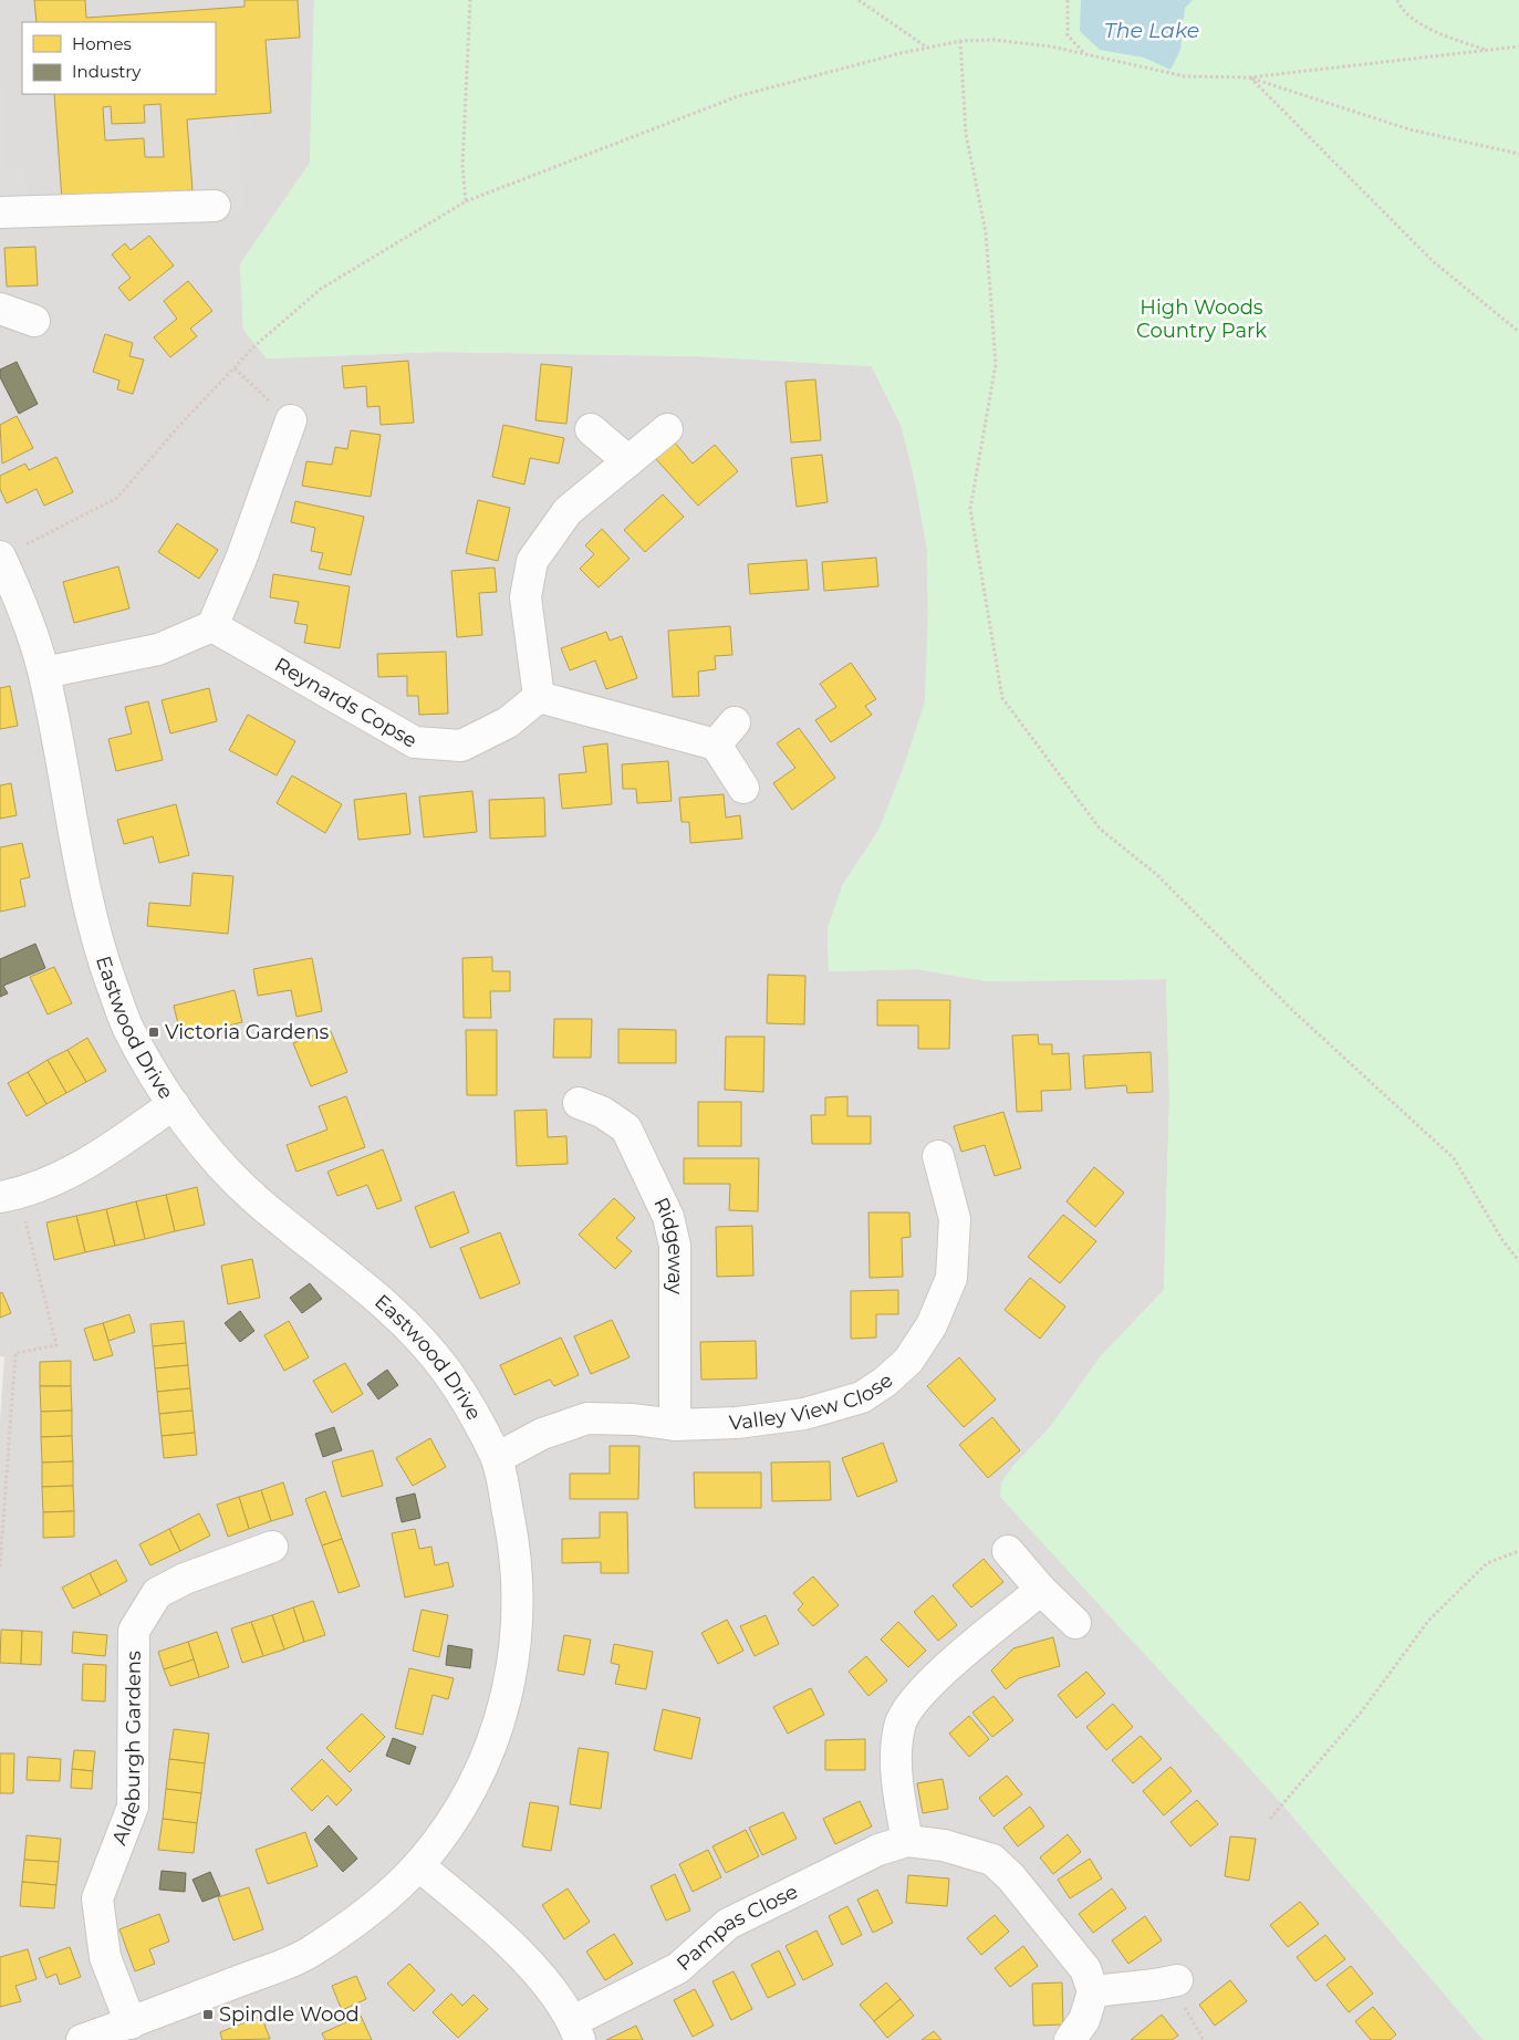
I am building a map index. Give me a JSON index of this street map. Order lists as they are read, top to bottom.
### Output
{
  "streets": {
    "street": [
      "Reynards Copse",
      "Eastwood Drive",
      "Ridgeway",
      "Valley View Close",
      "Aldeburgh Gardens",
      "Pampas Close"
    ]
  },
  "crossings": [
    ["Eastwood Drive", "Valley View Close"],
    ["Eastwood Drive", "Aldeburgh Gardens"],
    ["Ridgeway", "Valley View Close"]
  ],
  "water": ["The Lake"],
  "parks": ["High Woods Country Park"],
  "places": {
    "transit": ["Victoria Gardens", "Spindle Wood"]
  },
  "legend": ["Homes", "Industry"]
}
